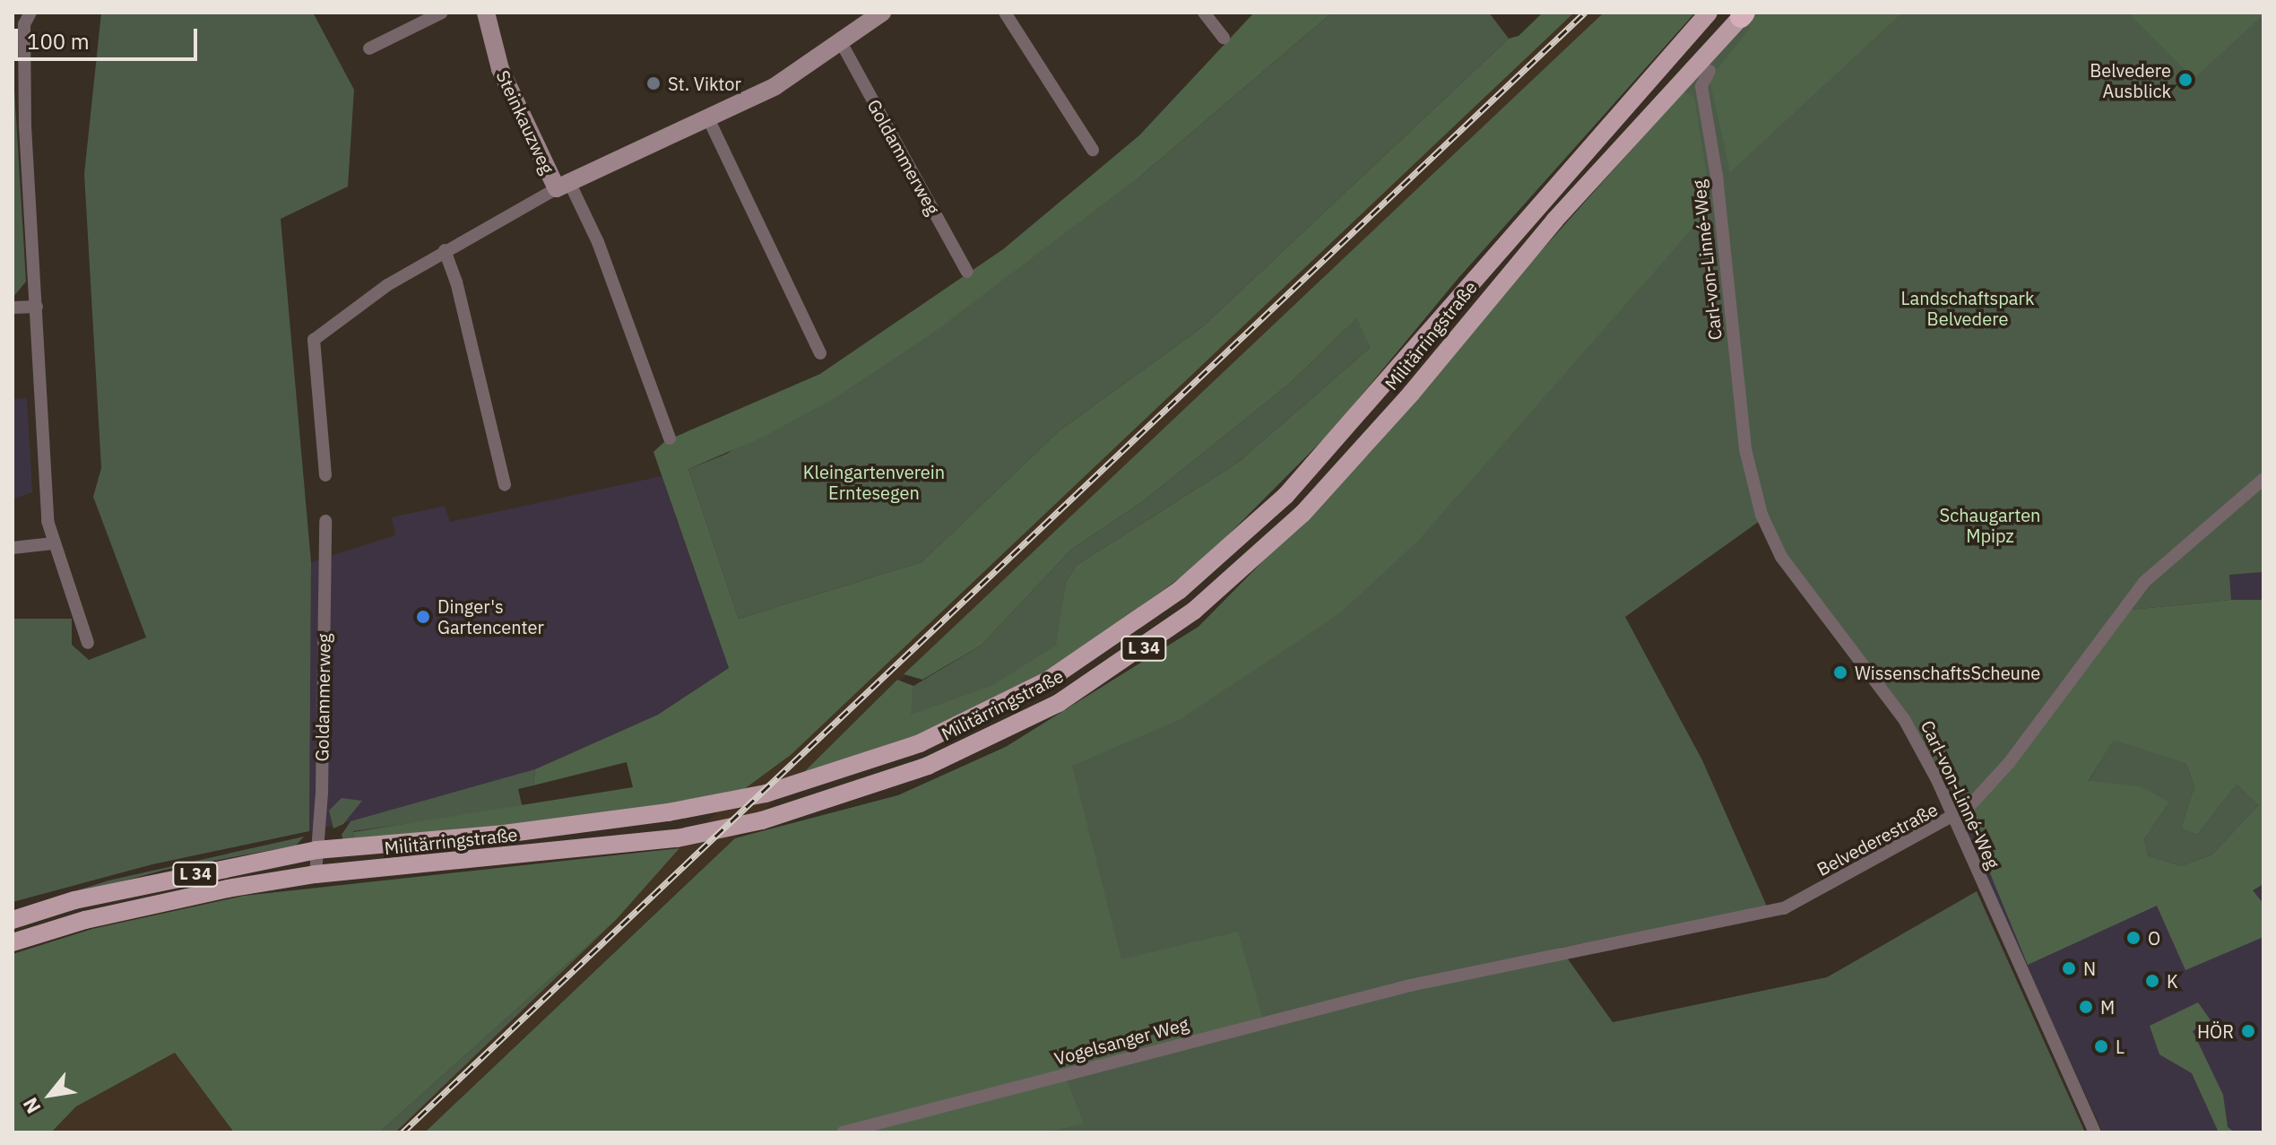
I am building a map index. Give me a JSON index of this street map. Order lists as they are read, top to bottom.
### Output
{
  "streets": {
    "main road": ["Militärringstraße", "L 34"],
    "street": [
      "Steinkauzweg",
      "Goldammerweg",
      "Carl-von-Linné-Weg",
      "Belvederestraße",
      "Vogelsanger Weg"
    ]
  },
  "crossings": [
    ["Goldammerweg", "Militärringstraße"],
    ["Carl-von-Linné-Weg", "Belvederestraße"],
    ["Belvederestraße", "Vogelsanger Weg"]
  ],
  "parks": ["Landschaftspark Belvedere", "Kleingartenverein Erntesegen", "Schaugarten Mpipz"],
  "places": [
    "Belvedere Ausblick",
    "St. Viktor",
    "Dinger's Gartencenter",
    "WissenschaftsScheune",
    "O",
    "N",
    "K",
    "M",
    "HÖR",
    "L"
  ],
  "scale_bar": "100 m",
  "north": "bottom left"
}
